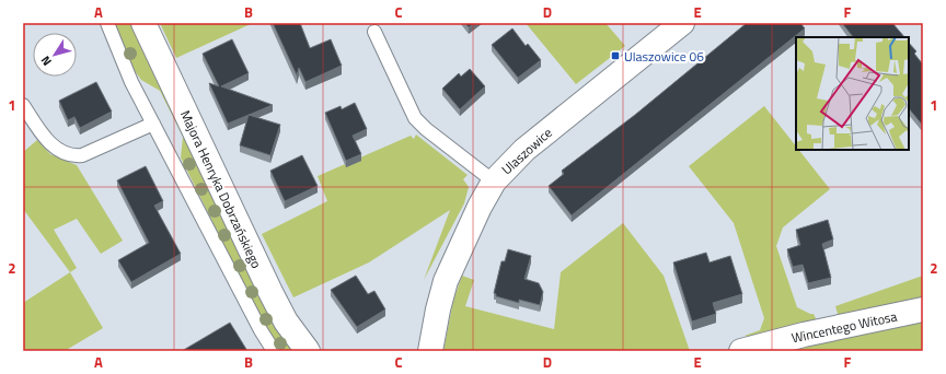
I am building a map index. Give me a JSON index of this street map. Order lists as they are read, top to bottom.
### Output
{
  "streets": {
    "street": ["Ulaszowice", "Majora Henryka Dobrzańskiego", "Wincentego Witosa"]
  },
  "places": {
    "transit": ["Ulaszowice 06"]
  },
  "north": "bottom left",
  "grid": {
    "columns": [
      "A",
      "B",
      "C",
      "D",
      "E",
      "F"
    ],
    "rows": ["1", "2"]
  }
}
